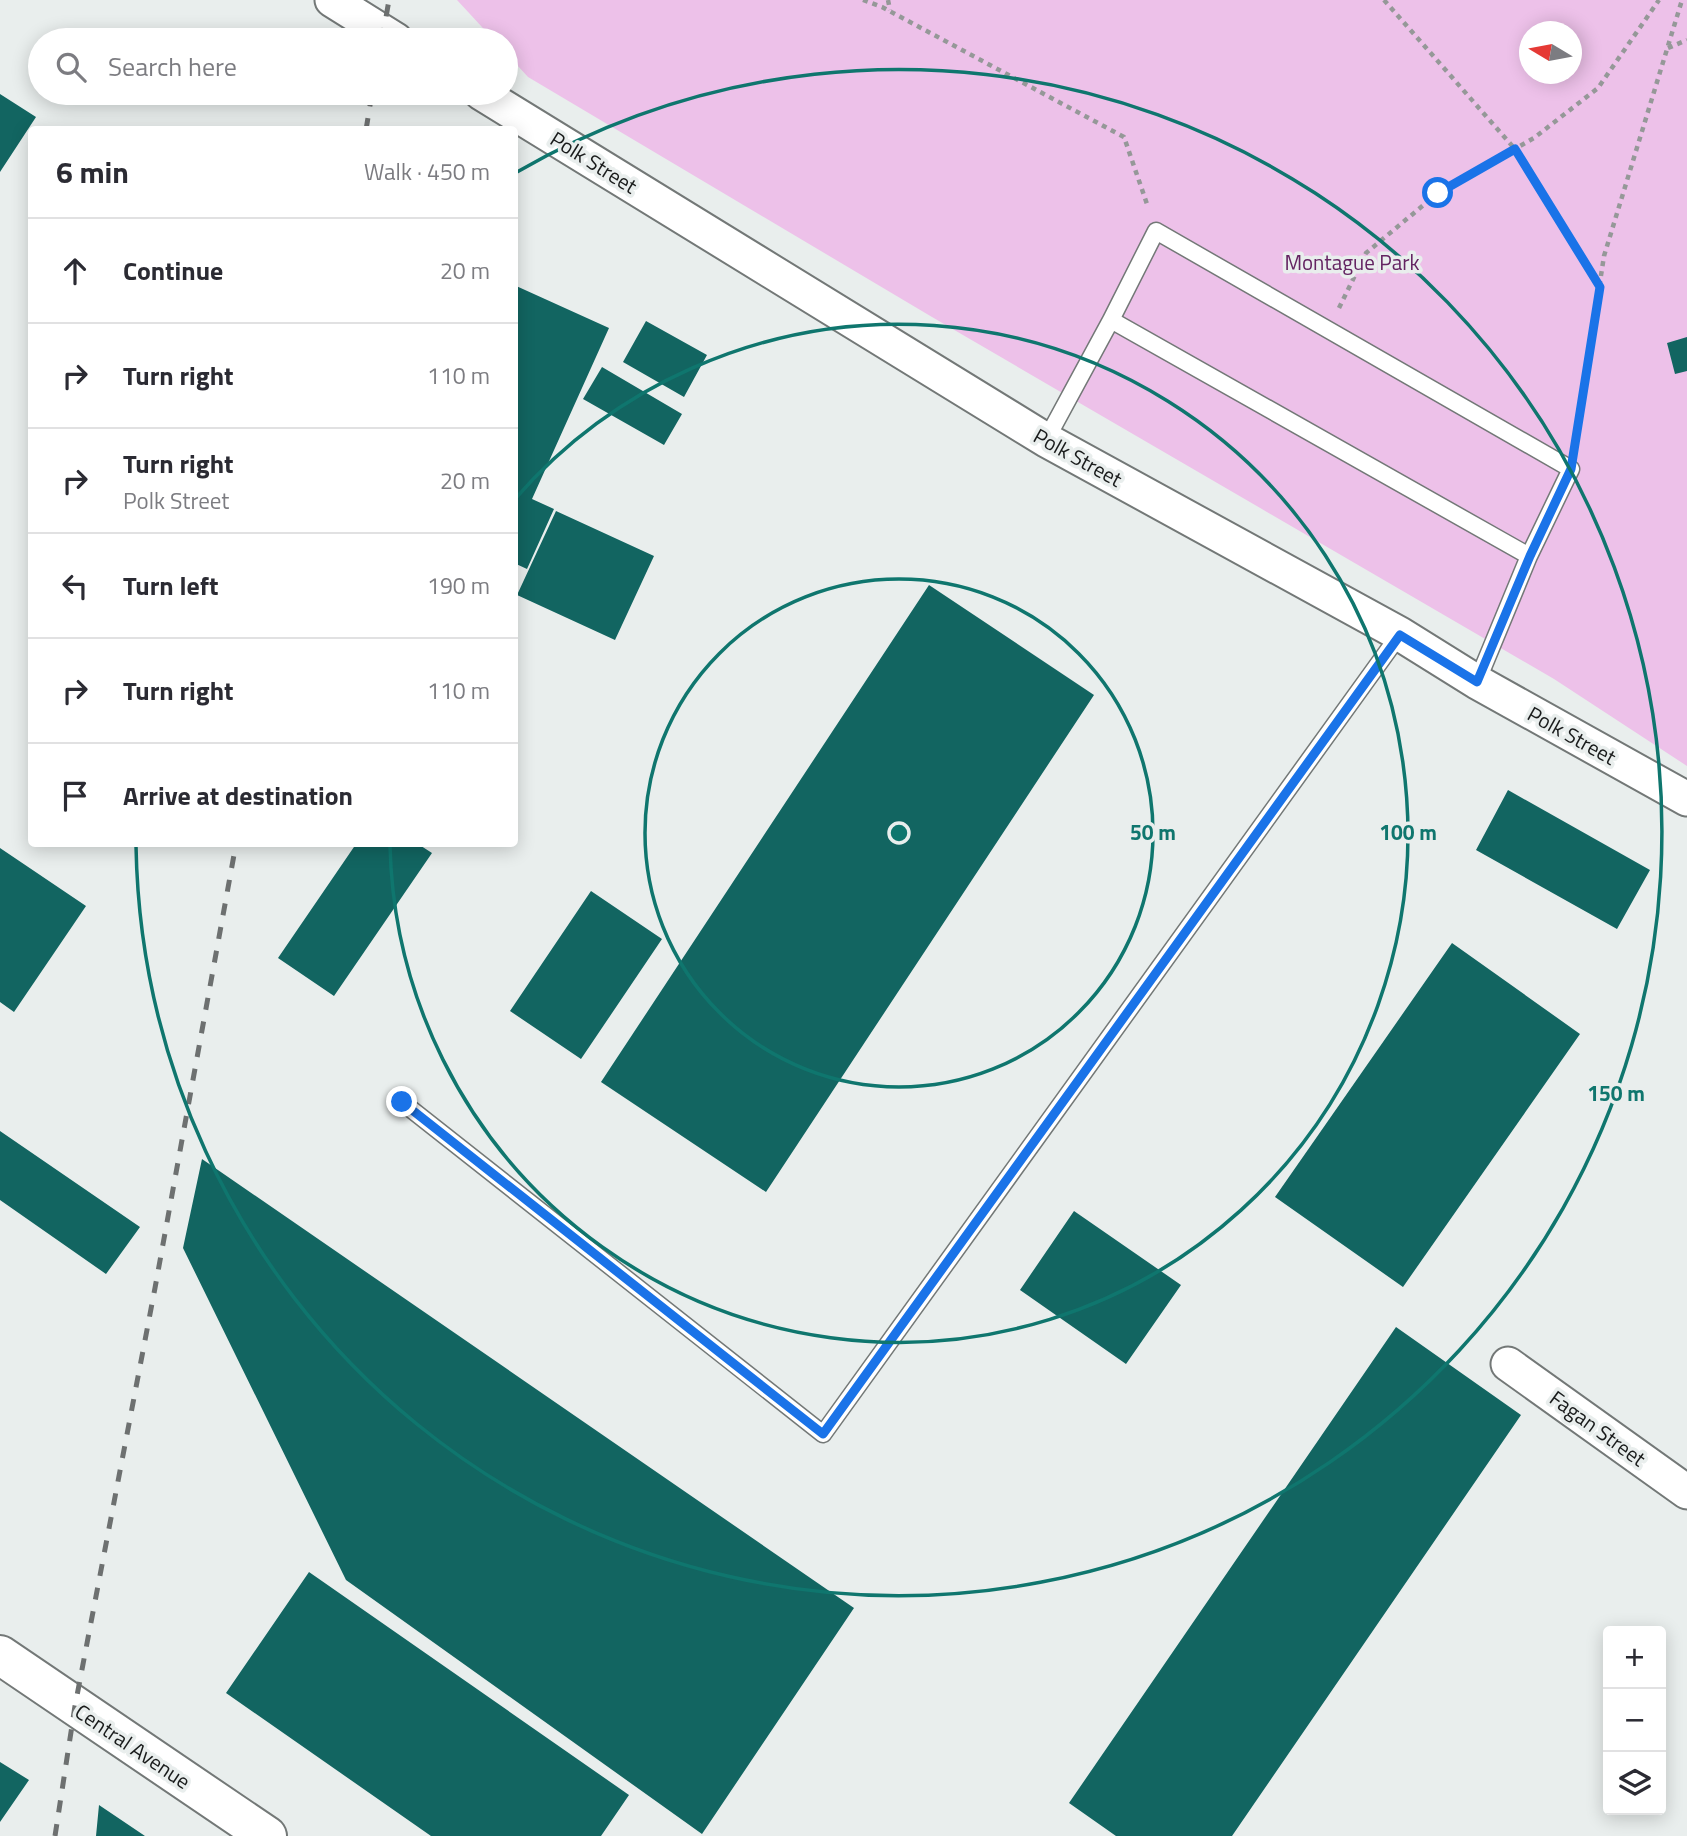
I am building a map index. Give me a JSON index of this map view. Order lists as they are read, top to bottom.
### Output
{
  "streets": {
    "main road": ["Central Avenue"],
    "street": ["Polk Street", "Fagan Street"]
  },
  "parks": ["Montague Park"],
  "north": "left",
  "page": {
    "search": "Search here",
    "heading": ["6 min", "Walk · 450 m"],
    "list": [
      ["Continue", "20 m"],
      ["Turn right", "110 m"],
      ["Turn right", "Polk Street", "20 m"],
      ["Turn left", "190 m"],
      ["Turn right", "110 m"],
      "Arrive at destination"
    ],
    "map_buttons": ["+", "−"]
  },
  "rings": ["50 m", "100 m", "150 m"]
}
